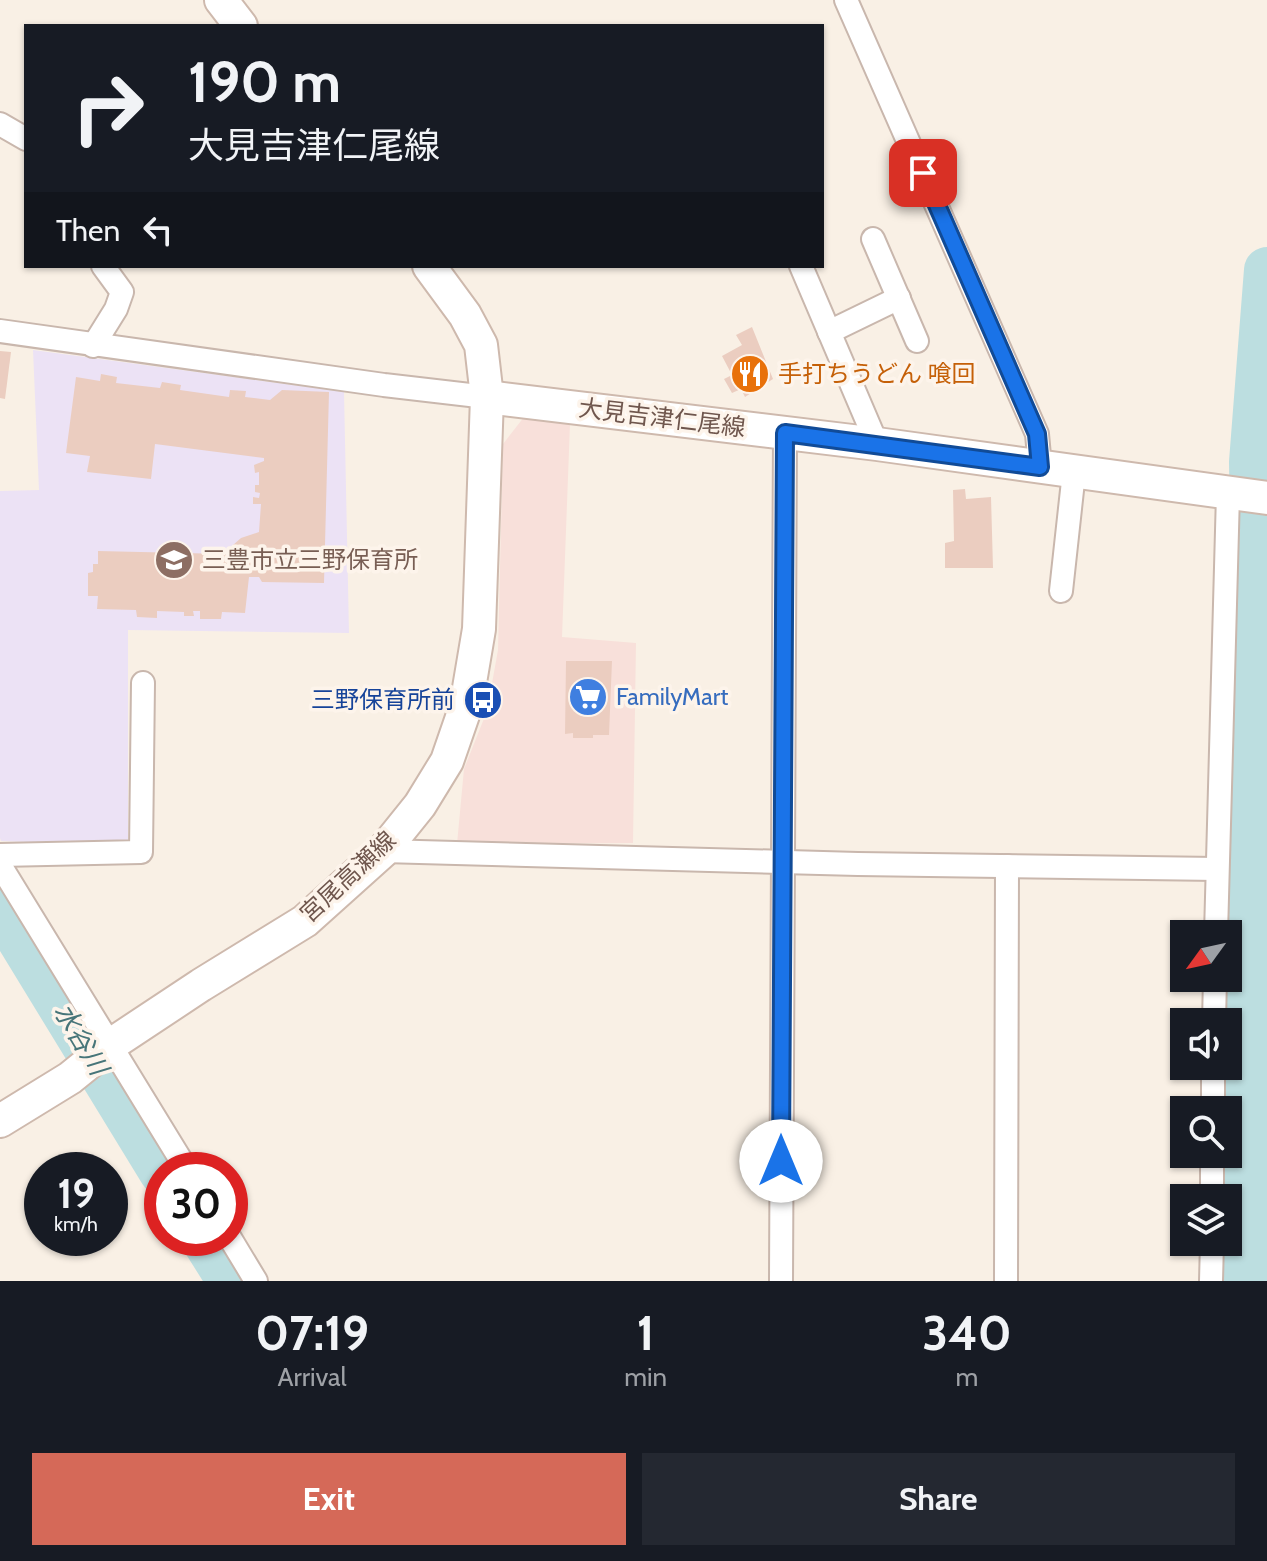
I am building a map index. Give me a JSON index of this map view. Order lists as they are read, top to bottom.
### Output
{
  "streets": {
    "main road": ["大見吉津仁尾線", "宮尾高瀬線"]
  },
  "crossings": [
    ["大見吉津仁尾線", "宮尾高瀬線"]
  ],
  "water": ["水谷川"],
  "places": {
    "restaurant": ["手打ちうどん 喰回"],
    "school or university": ["三豊市立三野保育所"],
    "supermarket": ["FamilyMart"],
    "bus stop": ["三野保育所前"]
  },
  "north": "bottom left",
  "page": {
    "turn": ["190 m", "大見吉津仁尾線"],
    "then": "Then",
    "speed": "19 km/h",
    "limit": "30",
    "eta": [
      "07:19",
      "Arrival",
      "1",
      "min",
      "340",
      "m"
    ],
    "buttons": ["Exit", "Share"]
  }
}
